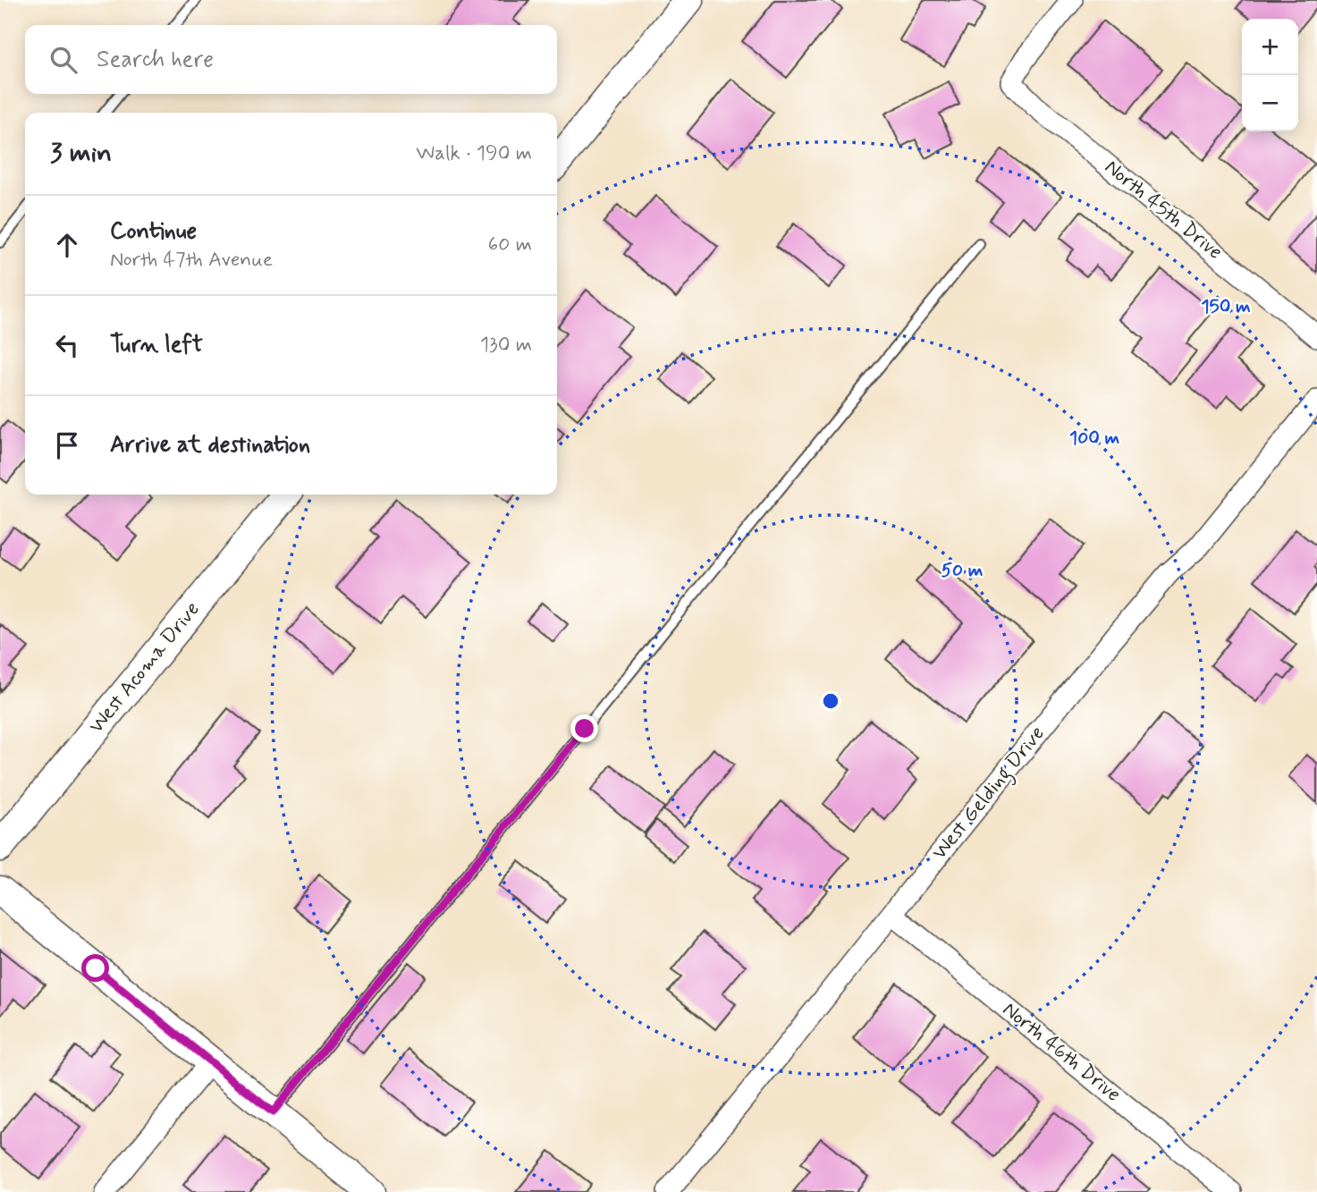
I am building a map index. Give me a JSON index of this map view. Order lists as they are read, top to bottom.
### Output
{
  "streets": {
    "street": [
      "North 45th Drive",
      "West Acoma Drive",
      "West Gelding Drive",
      "North 46th Drive"
    ]
  },
  "crossings": [
    ["West Gelding Drive", "North 46th Drive"]
  ],
  "page": {
    "map_buttons": ["+", "−"],
    "search": "Search here",
    "heading": ["3 min", "Walk · 190 m"],
    "list": [
      ["Continue", "North 47th Avenue", "60 m"],
      ["Turn left", "130 m"],
      "Arrive at destination"
    ]
  },
  "rings": ["150 m", "100 m", "50 m"]
}
